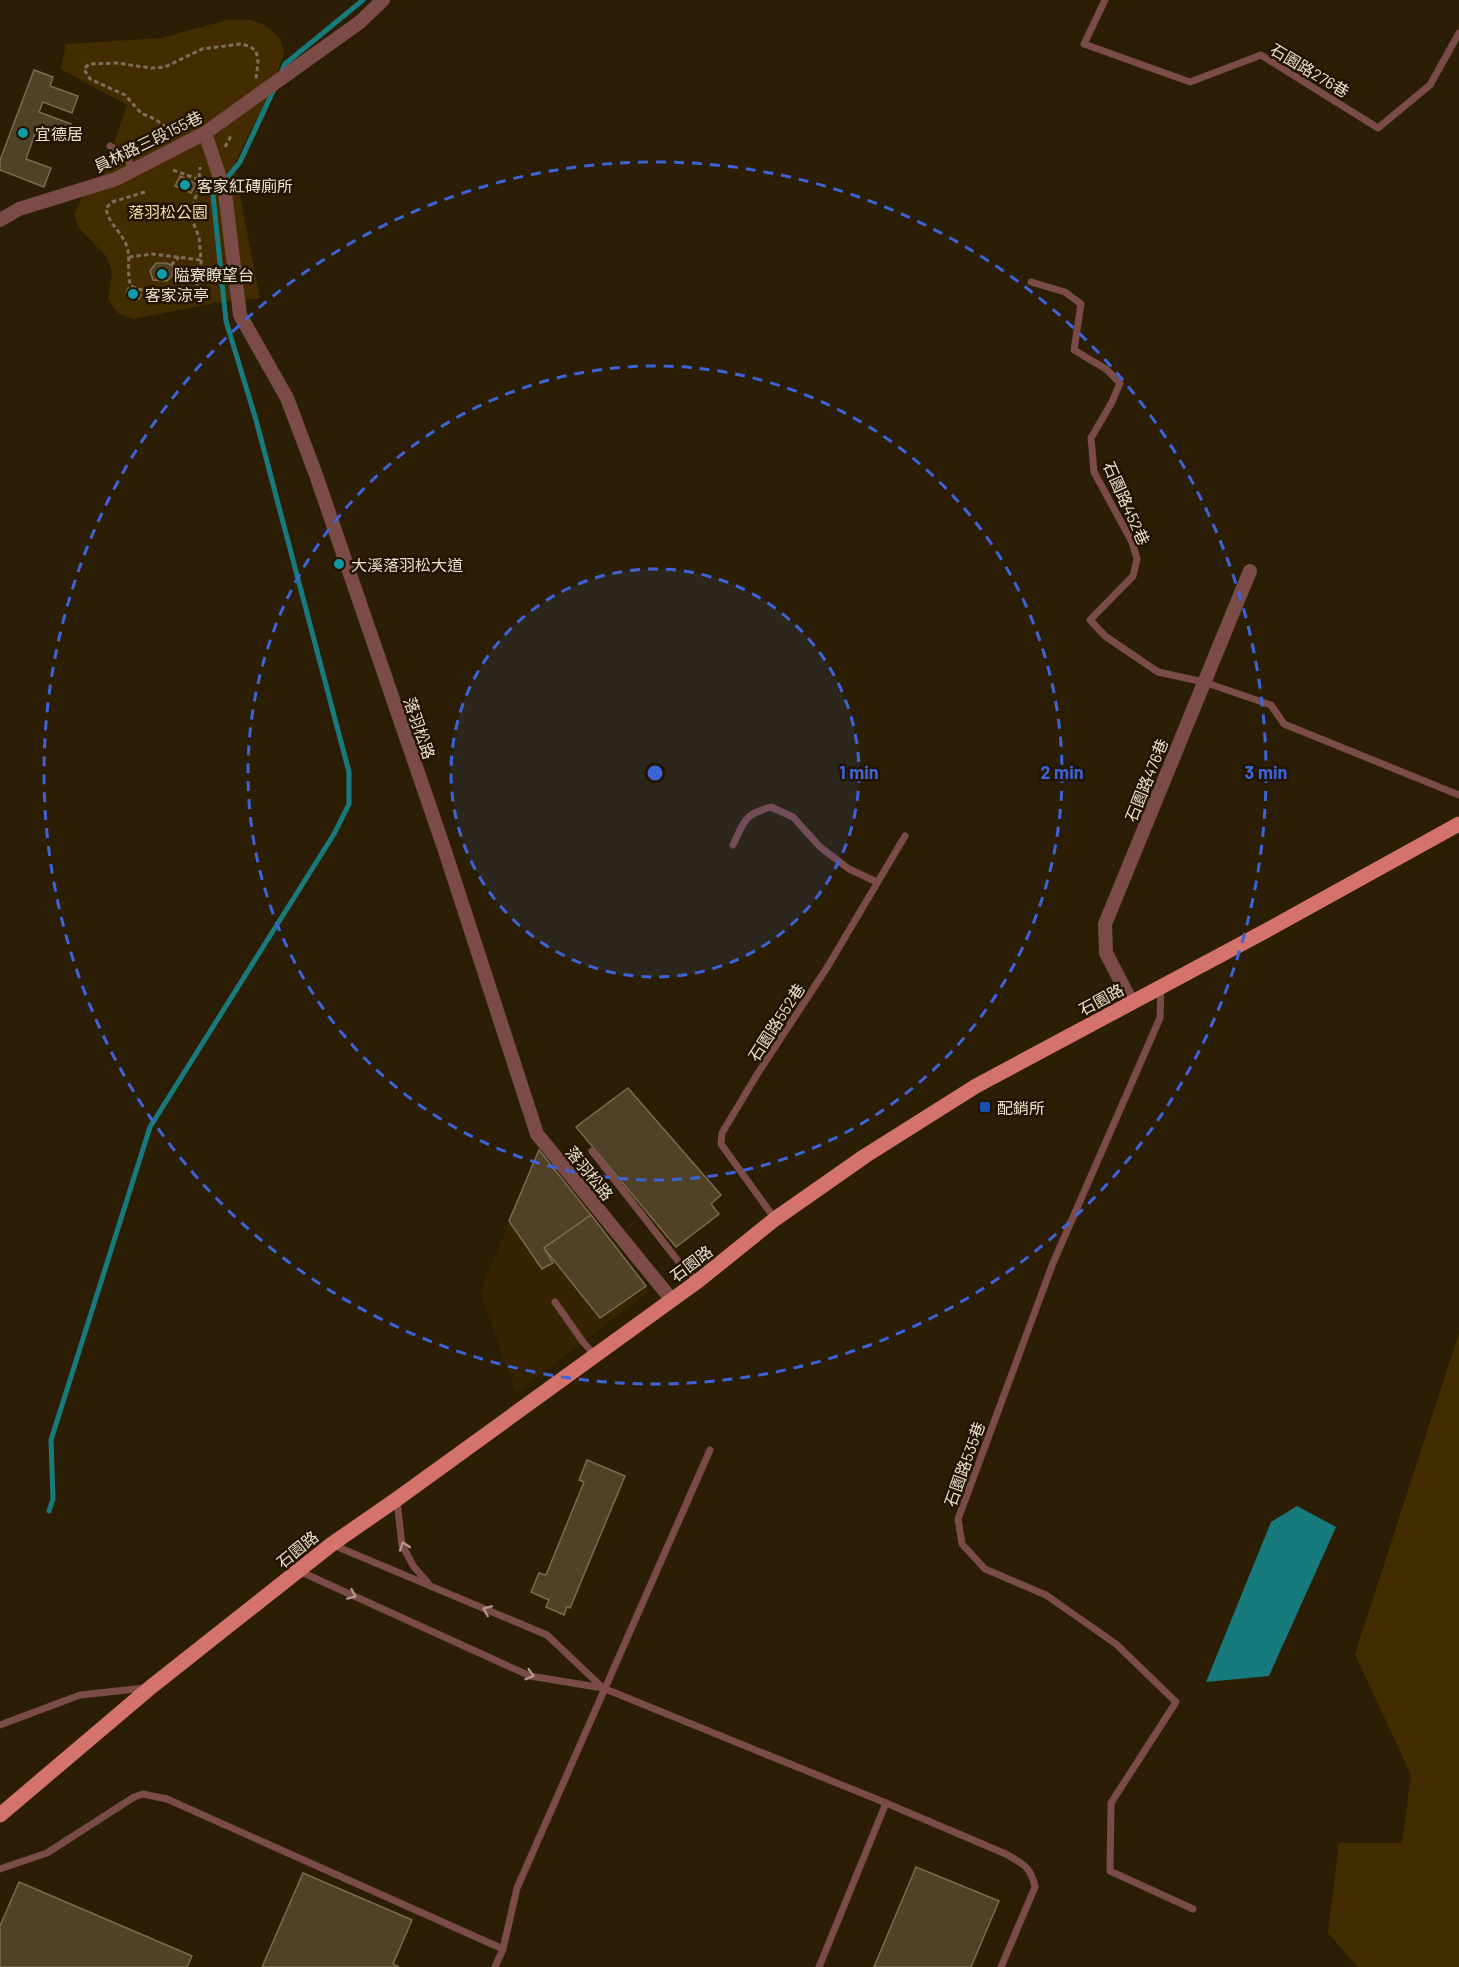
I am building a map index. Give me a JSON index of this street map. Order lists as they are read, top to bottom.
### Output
{
  "streets": {
    "main road": ["石園路"],
    "street": ["員林路三段155巷", "落羽松路", "石園路476巷"],
    "lane": [
      "石園路276巷",
      "石園路452巷",
      "石園路552巷",
      "石園路535巷"
    ]
  },
  "crossings": [
    ["員林路三段155巷", "落羽松路"],
    ["石園路452巷", "石園路476巷"],
    ["落羽松路", "石園路"],
    ["石園路476巷", "石園路"],
    ["石園路", "石園路552巷"],
    ["石園路", "石園路535巷"]
  ],
  "parks": ["落羽松公園"],
  "places": {
    "other": [
      "宜德居",
      "客家紅磚廁所",
      "隘寮瞭望台",
      "客家涼亭",
      "大溪落羽松大道"
    ],
    "transit": ["配銷所"]
  },
  "rings": ["1 min", "2 min", "3 min"]
}
